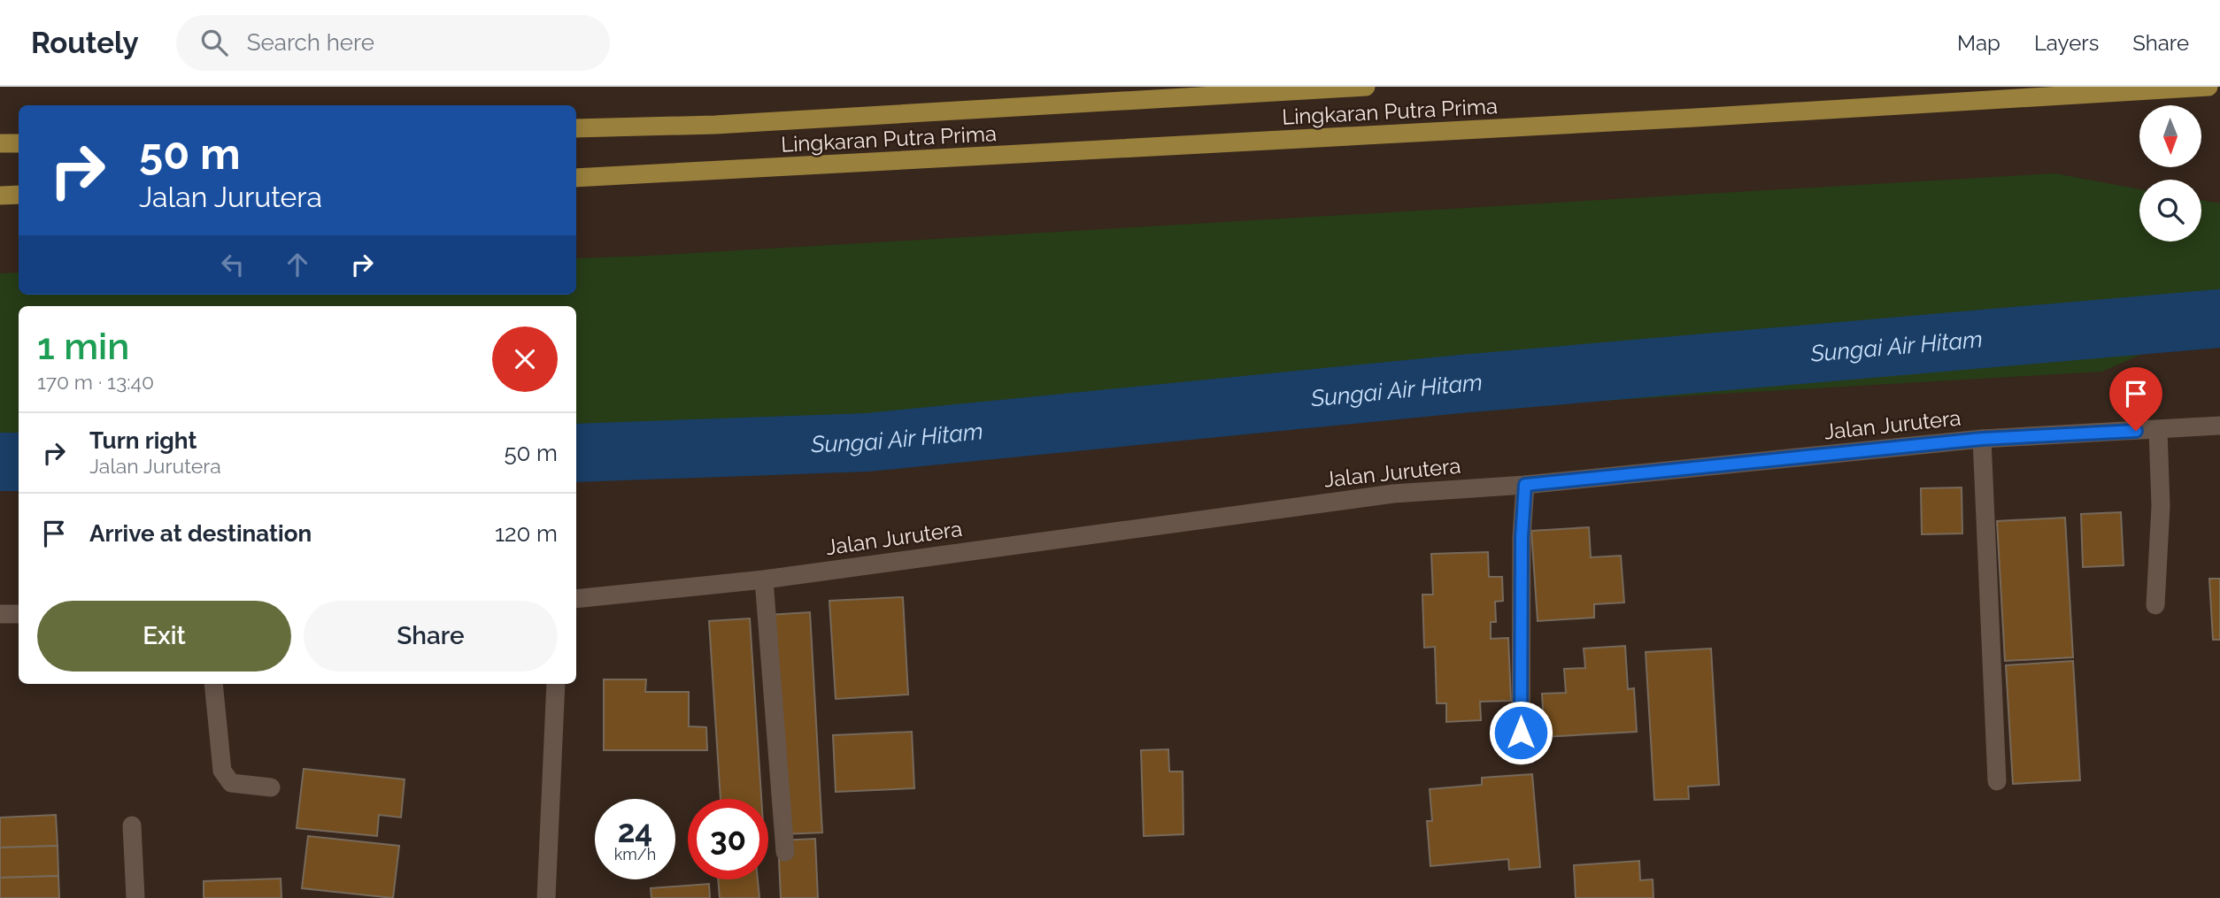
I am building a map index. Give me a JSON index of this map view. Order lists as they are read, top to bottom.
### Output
{
  "streets": {
    "main road": ["Lingkaran Putra Prima"],
    "street": ["Jalan Jurutera"]
  },
  "water": ["Sungai Air Hitam"],
  "north": "bottom",
  "page": {
    "header": "Routely",
    "search": "Search here",
    "nav": ["Map", "Layers", "Share"],
    "turn": ["50 m", "Jalan Jurutera"],
    "heading": ["1 min", "170 m · 13:40"],
    "list": [
      {
        "name": "Turn right",
        "note": "Jalan Jurutera",
        "value": "50 m"
      },
      {
        "name": "Arrive at destination",
        "value": "120 m"
      }
    ],
    "buttons": ["Exit", "Share"],
    "speed": "24 km/h",
    "limit": "30"
  }
}
